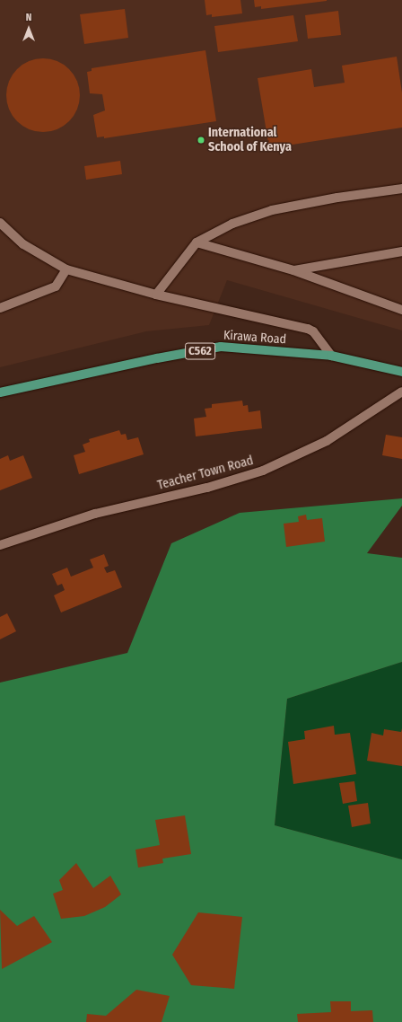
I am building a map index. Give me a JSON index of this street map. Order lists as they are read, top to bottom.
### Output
{
  "streets": {
    "main road": ["Kirawa Road", "C562"],
    "street": ["Teacher Town Road"]
  },
  "places": ["International School of Kenya"],
  "north": "top"
}
